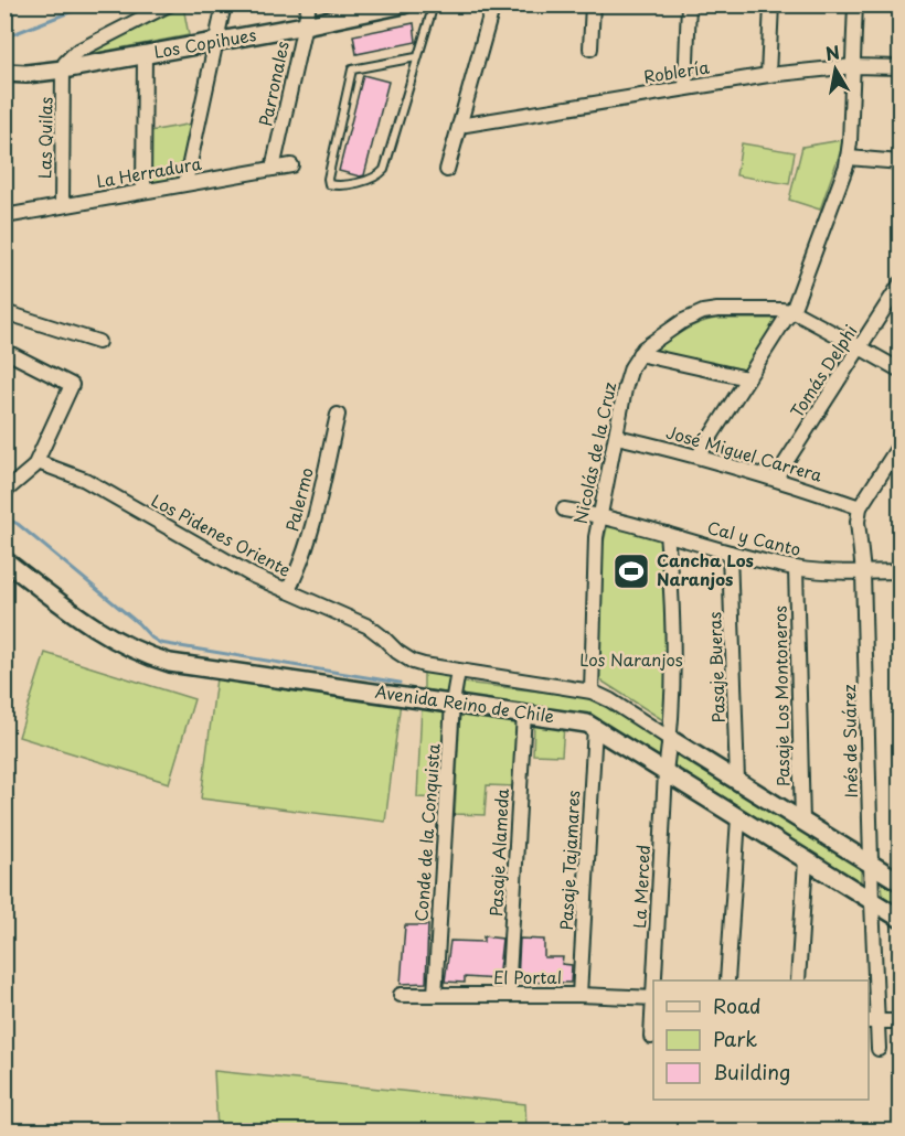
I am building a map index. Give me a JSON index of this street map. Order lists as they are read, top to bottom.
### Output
{
  "streets": {
    "street": [
      "Los Copihues",
      "Roblería",
      "Parronales",
      "Las Quilas",
      "La Herradura",
      "Tomás Delphi",
      "Nicolás de la Cruz",
      "José Miguel Carrera",
      "Palermo",
      "Los Pidenes Oriente",
      "Cal y Canto",
      "Pasaje Bueras",
      "Pasaje Los Montoneros",
      "Avenida Reino de Chile",
      "Inés de Suárez",
      "Conde de la Conquista",
      "Pasaje Alameda",
      "Pasaje Tajamares",
      "La Merced",
      "El Portal"
    ]
  },
  "crossings": [
    ["Los Copihues", "Parronales"],
    ["Los Copihues", "Las Quilas"],
    ["Parronales", "La Herradura"],
    ["Las Quilas", "La Herradura"],
    ["Tomás Delphi", "Nicolás de la Cruz"],
    ["Tomás Delphi", "José Miguel Carrera"],
    ["Nicolás de la Cruz", "José Miguel Carrera"],
    ["Nicolás de la Cruz", "Cal y Canto"],
    ["Nicolás de la Cruz", "Avenida Reino de Chile"],
    ["José Miguel Carrera", "Inés de Suárez"],
    ["Palermo", "Los Pidenes Oriente"],
    ["Los Pidenes Oriente", "Avenida Reino de Chile"],
    ["Los Pidenes Oriente", "Conde de la Conquista"],
    ["Cal y Canto", "Pasaje Bueras"],
    ["Cal y Canto", "Pasaje Los Montoneros"],
    ["Cal y Canto", "Inés de Suárez"],
    ["Cal y Canto", "La Merced"],
    ["Pasaje Bueras", "Avenida Reino de Chile"],
    ["Pasaje Los Montoneros", "Avenida Reino de Chile"],
    ["Avenida Reino de Chile", "Inés de Suárez"],
    ["Avenida Reino de Chile", "Conde de la Conquista"],
    ["Avenida Reino de Chile", "Pasaje Alameda"],
    ["Avenida Reino de Chile", "Pasaje Tajamares"],
    ["Avenida Reino de Chile", "La Merced"],
    ["Conde de la Conquista", "El Portal"],
    ["Pasaje Alameda", "El Portal"],
    ["Pasaje Tajamares", "El Portal"]
  ],
  "parks": ["Los Naranjos"],
  "places": {
    "sports": ["Cancha Los Naranjos"]
  },
  "legend": ["Road", "Park", "Building"],
  "north": "top"
}
